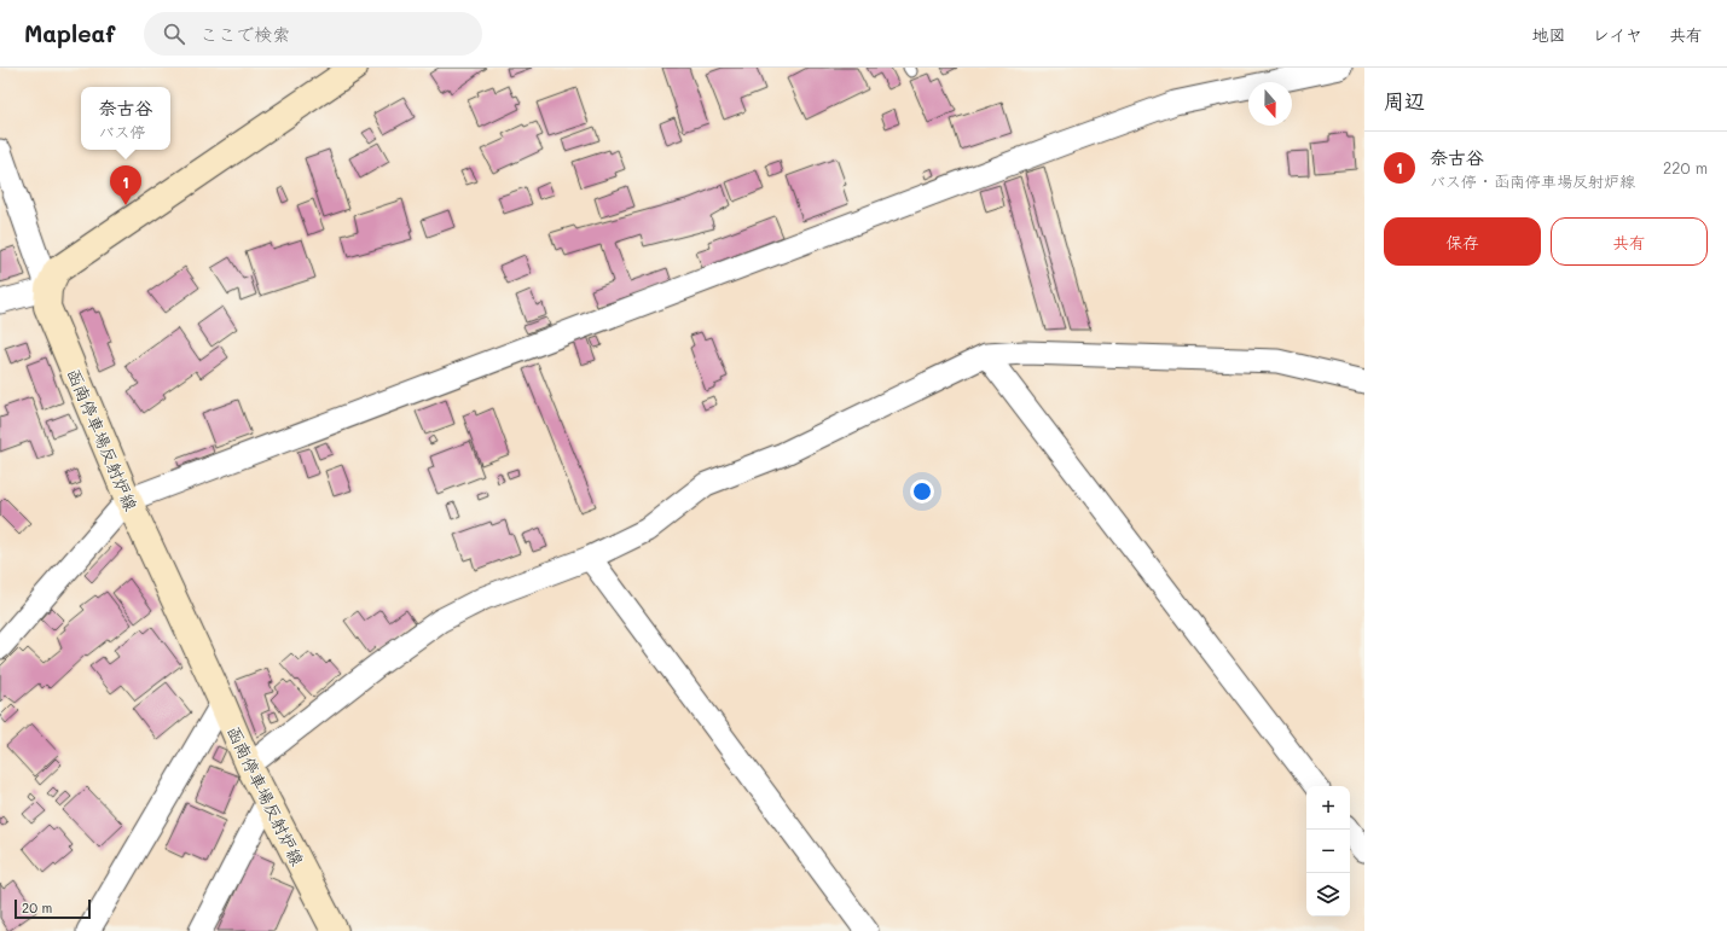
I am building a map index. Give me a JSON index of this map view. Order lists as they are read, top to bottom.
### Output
{
  "streets": {
    "main road": ["函南停車場反射炉線"]
  },
  "scale_bar": "20 m",
  "north": "bottom",
  "page": {
    "header": "Mapleaf",
    "search": "ここで検索",
    "nav": ["地図", "レイヤ", "共有"],
    "heading": "周辺",
    "popup": ["奈古谷", "バス停"],
    "list": [
      {
        "mark": "1",
        "name": "奈古谷",
        "note": "バス停 · 函南停車場反射炉線",
        "value": "220 m"
      }
    ],
    "pins": "1",
    "buttons": ["保存", "共有"],
    "map_buttons": ["+", "−"],
    "scale": "20 m"
  }
}
